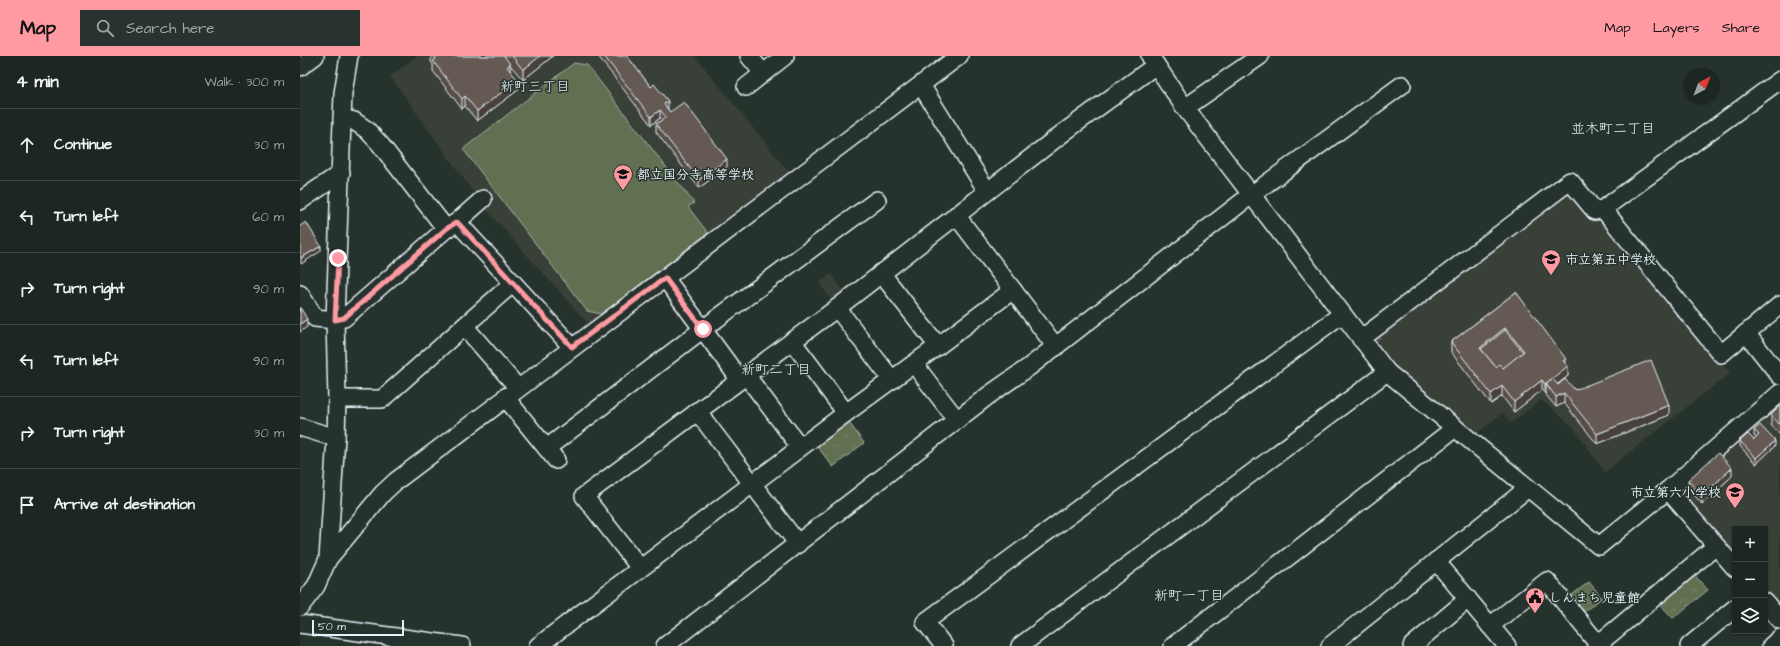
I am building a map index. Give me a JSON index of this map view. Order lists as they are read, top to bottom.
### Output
{
  "districts": [
    "新町三丁目",
    "並木町二丁目",
    "新町二丁目",
    "新町一丁目"
  ],
  "places": {
    "school or university": ["都立国分寺高等学校", "市立第五中学校", "市立第六小学校"],
    "public building": ["しんまち児童館"]
  },
  "scale_bar": "50 m",
  "north": "top right",
  "page": {
    "header": "Map",
    "search": "Search here",
    "nav": ["Map", "Layers", "Share"],
    "heading": ["4 min", "Walk · 300 m"],
    "list": [
      ["Continue", "30 m"],
      ["Turn left", "60 m"],
      ["Turn right", "90 m"],
      ["Turn left", "90 m"],
      ["Turn right", "30 m"],
      "Arrive at destination"
    ],
    "map_buttons": ["+", "−"],
    "scale": "50 m"
  }
}
